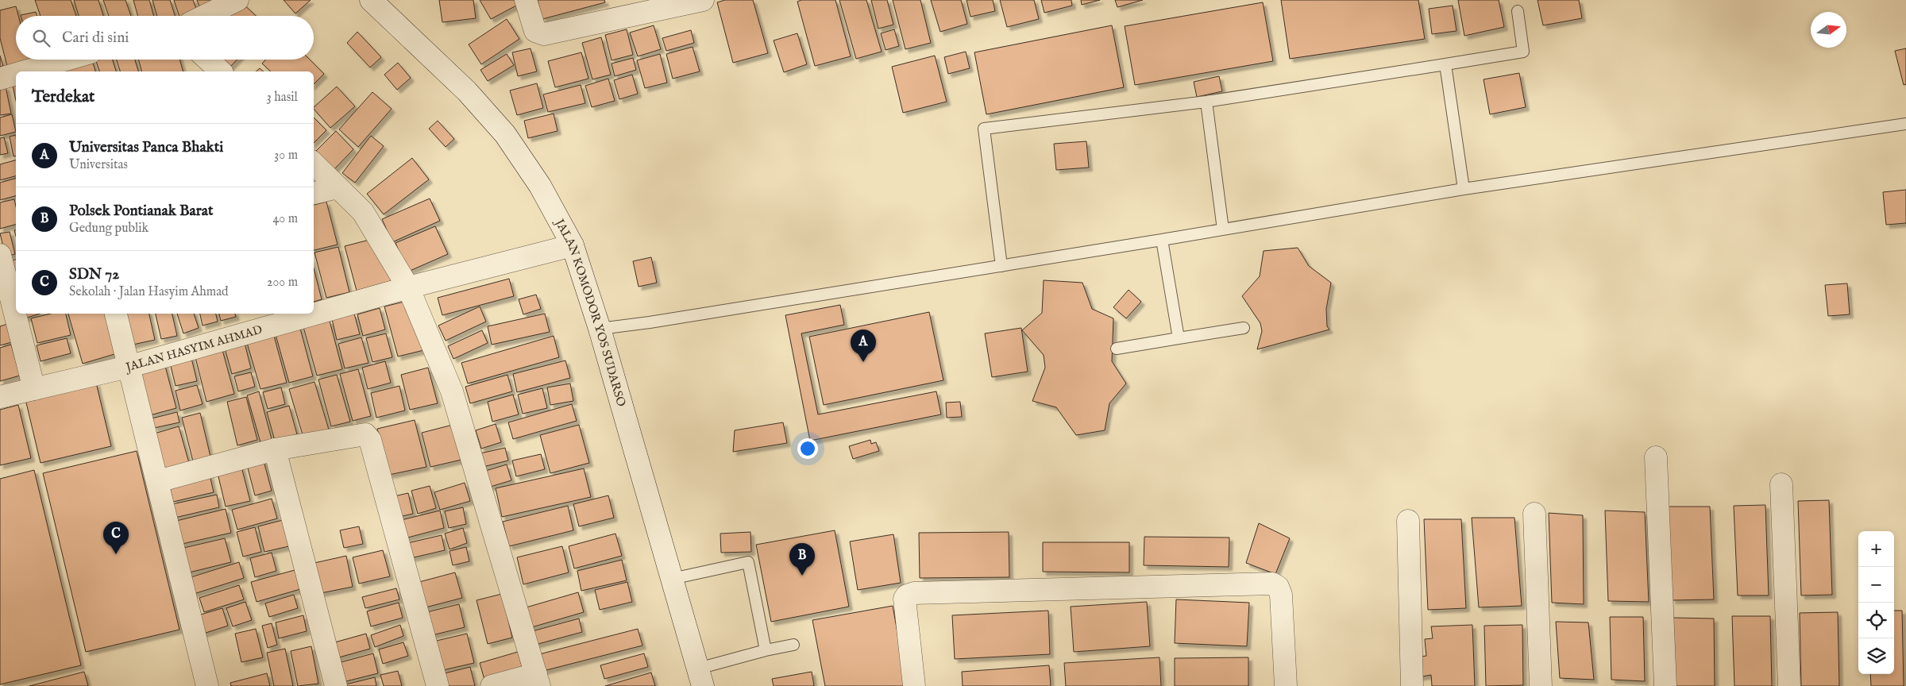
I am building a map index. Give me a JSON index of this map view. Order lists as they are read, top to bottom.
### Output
{
  "streets": {
    "street": ["JALAN KOMODOR YOS SUDARSO", "JALAN HASYIM AHMAD"]
  },
  "crossings": [
    ["JALAN KOMODOR YOS SUDARSO", "JALAN HASYIM AHMAD"]
  ],
  "north": "right",
  "page": {
    "search": "Cari di sini",
    "heading": ["Terdekat", "3 hasil"],
    "list": [
      {
        "mark": "A",
        "name": "Universitas Panca Bhakti",
        "note": "Universitas",
        "value": "30 m"
      },
      {
        "mark": "B",
        "name": "Polsek Pontianak Barat",
        "note": "Gedung publik",
        "value": "40 m"
      },
      {
        "mark": "C",
        "name": "SDN 72",
        "note": "Sekolah · Jalan Hasyim Ahmad",
        "value": "200 m"
      }
    ],
    "pins": ["A", "C", "B"],
    "map_buttons": ["+", "−"]
  }
}
